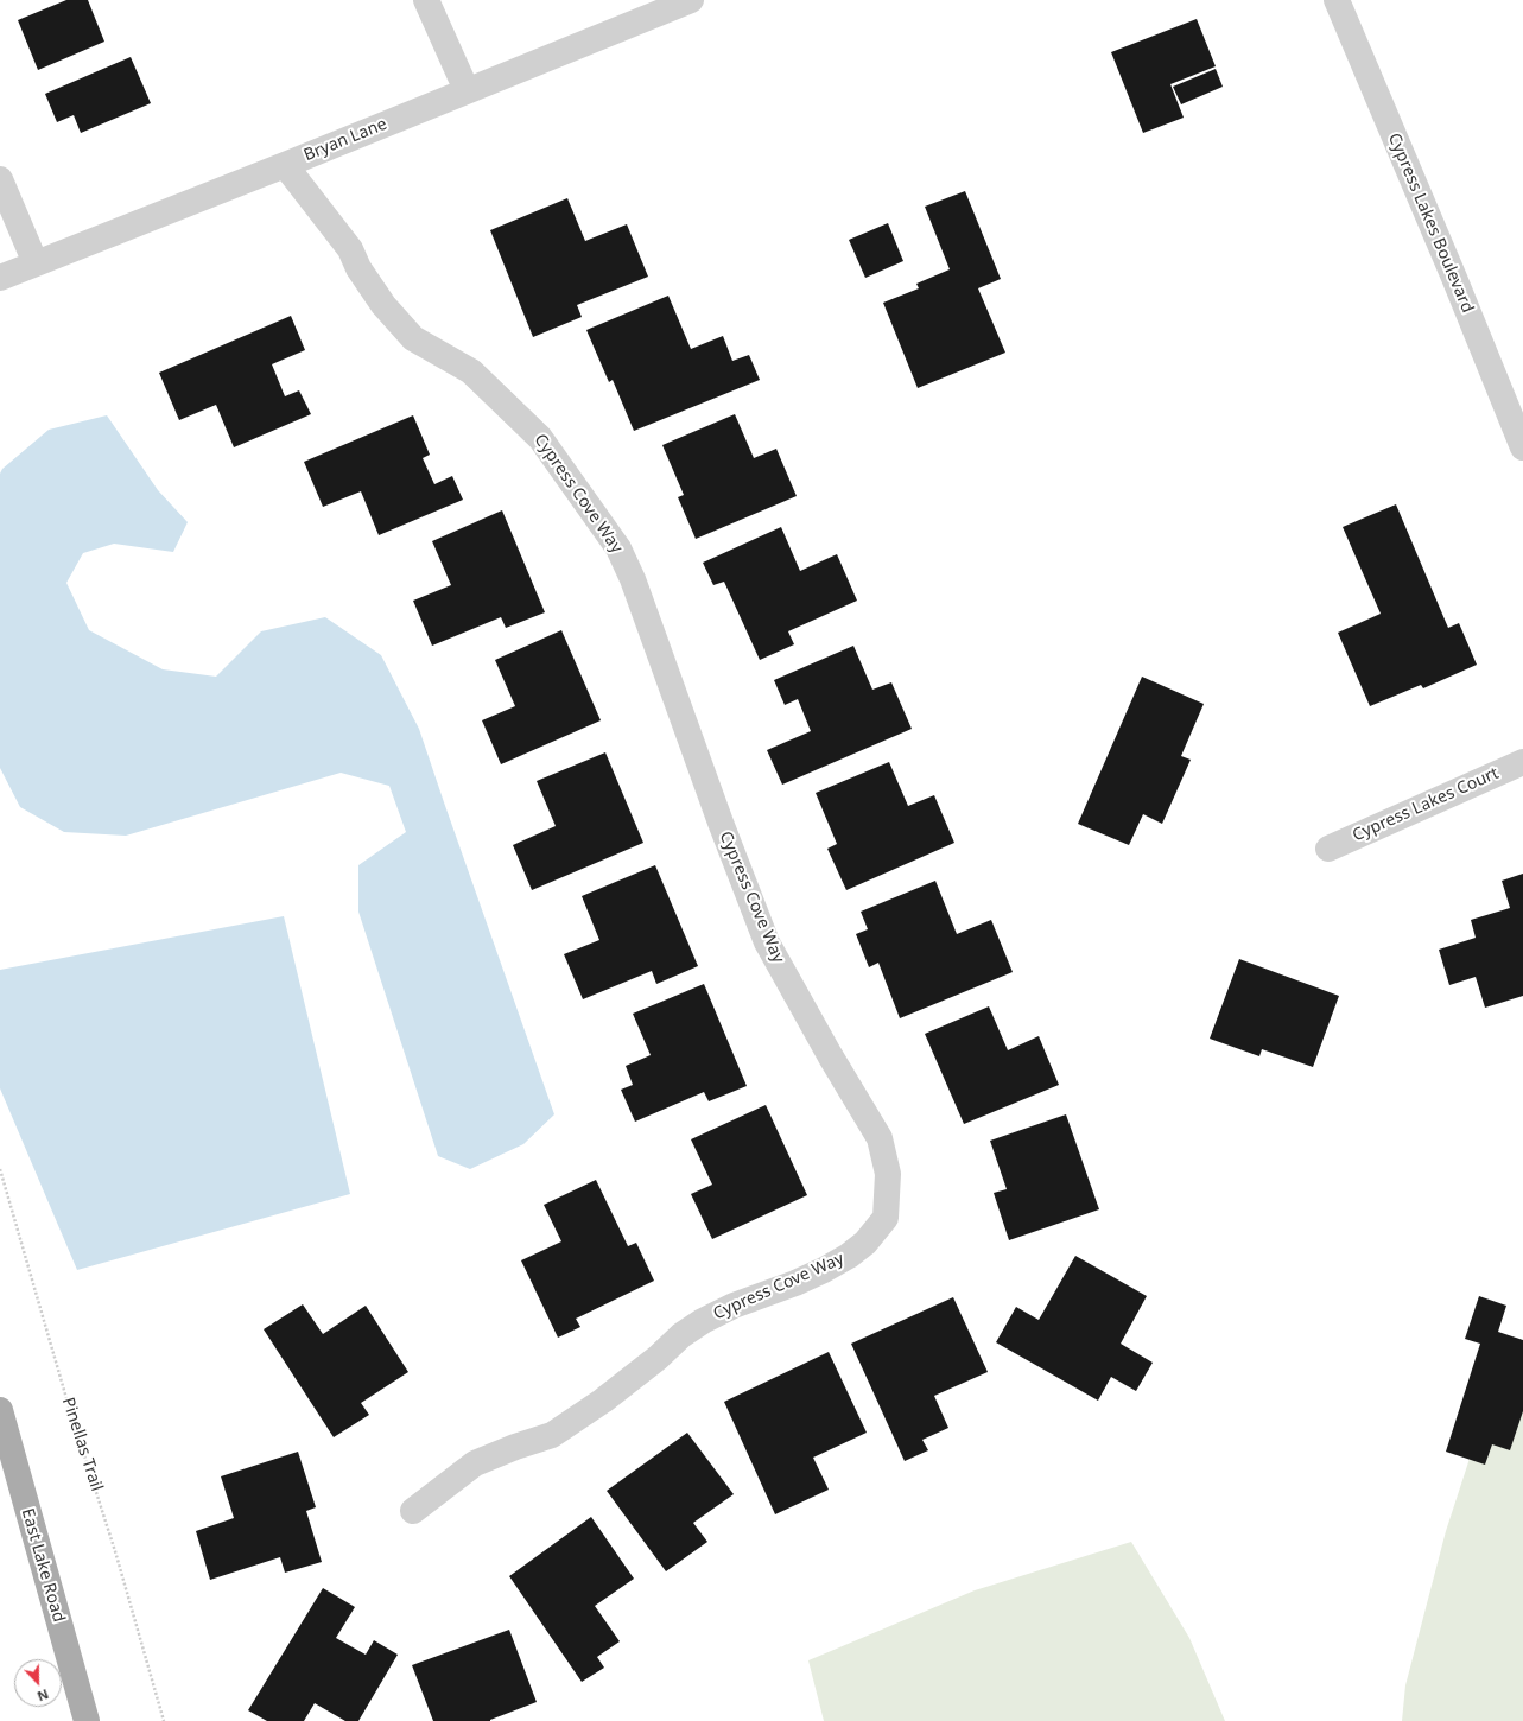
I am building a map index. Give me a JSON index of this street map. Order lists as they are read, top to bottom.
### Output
{
  "streets": {
    "main road": ["East Lake Road"],
    "street": [
      "Bryan Lane",
      "Cypress Lakes Boulevard",
      "Cypress Cove Way",
      "Cypress Lakes Court"
    ],
    "path": ["Pinellas Trail"]
  },
  "crossings": [
    ["Bryan Lane", "Cypress Cove Way"]
  ],
  "north": "bottom"
}
